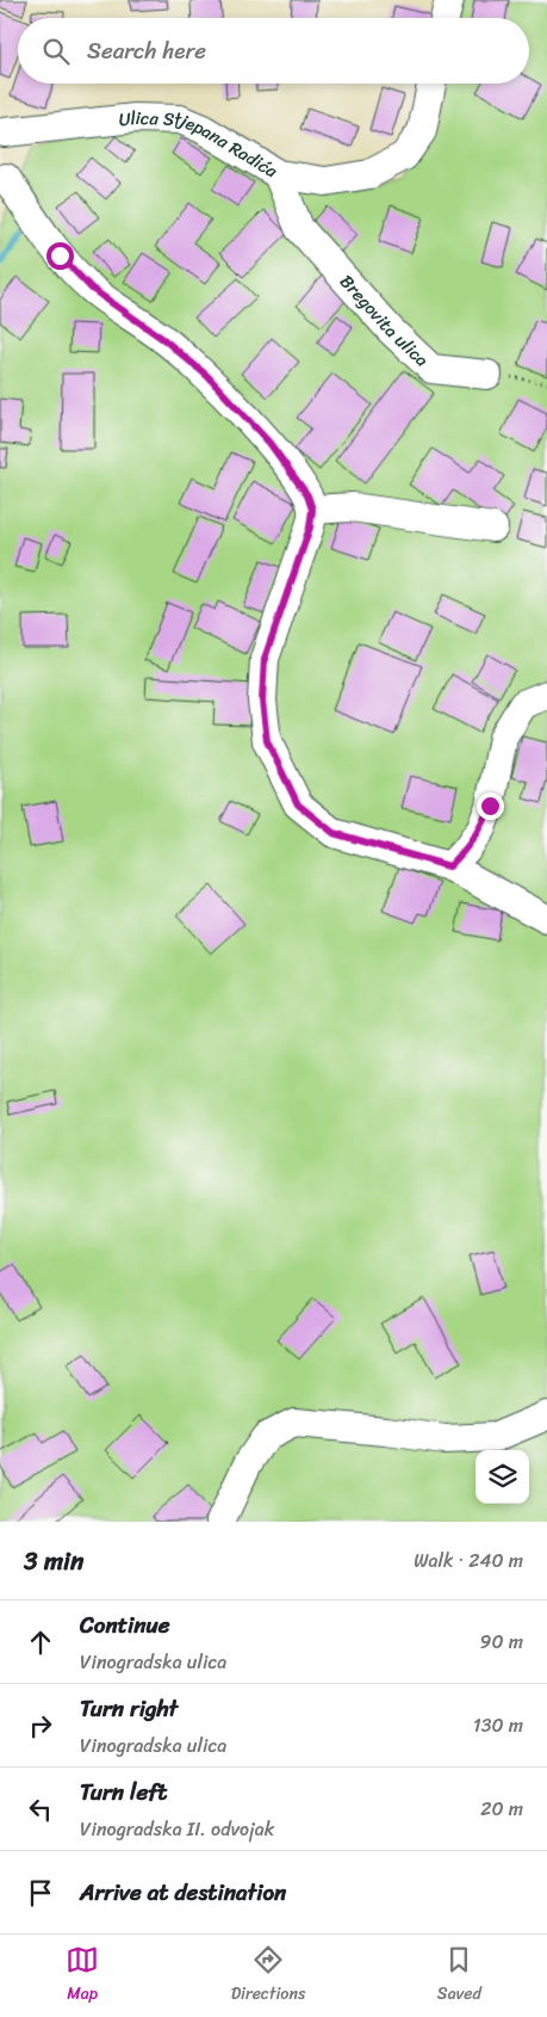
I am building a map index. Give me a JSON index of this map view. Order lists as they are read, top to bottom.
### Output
{
  "streets": {
    "street": ["Ulica Stjepana Radića", "Bregovita ulica"]
  },
  "crossings": [
    ["Ulica Stjepana Radića", "Bregovita ulica"]
  ],
  "page": {
    "search": "Search here",
    "heading": ["3 min", "Walk · 240 m"],
    "list": [
      ["Continue", "Vinogradska ulica", "90 m"],
      ["Turn right", "Vinogradska ulica", "130 m"],
      ["Turn left", "Vinogradska II. odvojak", "20 m"],
      "Arrive at destination"
    ],
    "nav": ["Map", "Directions", "Saved"]
  }
}
